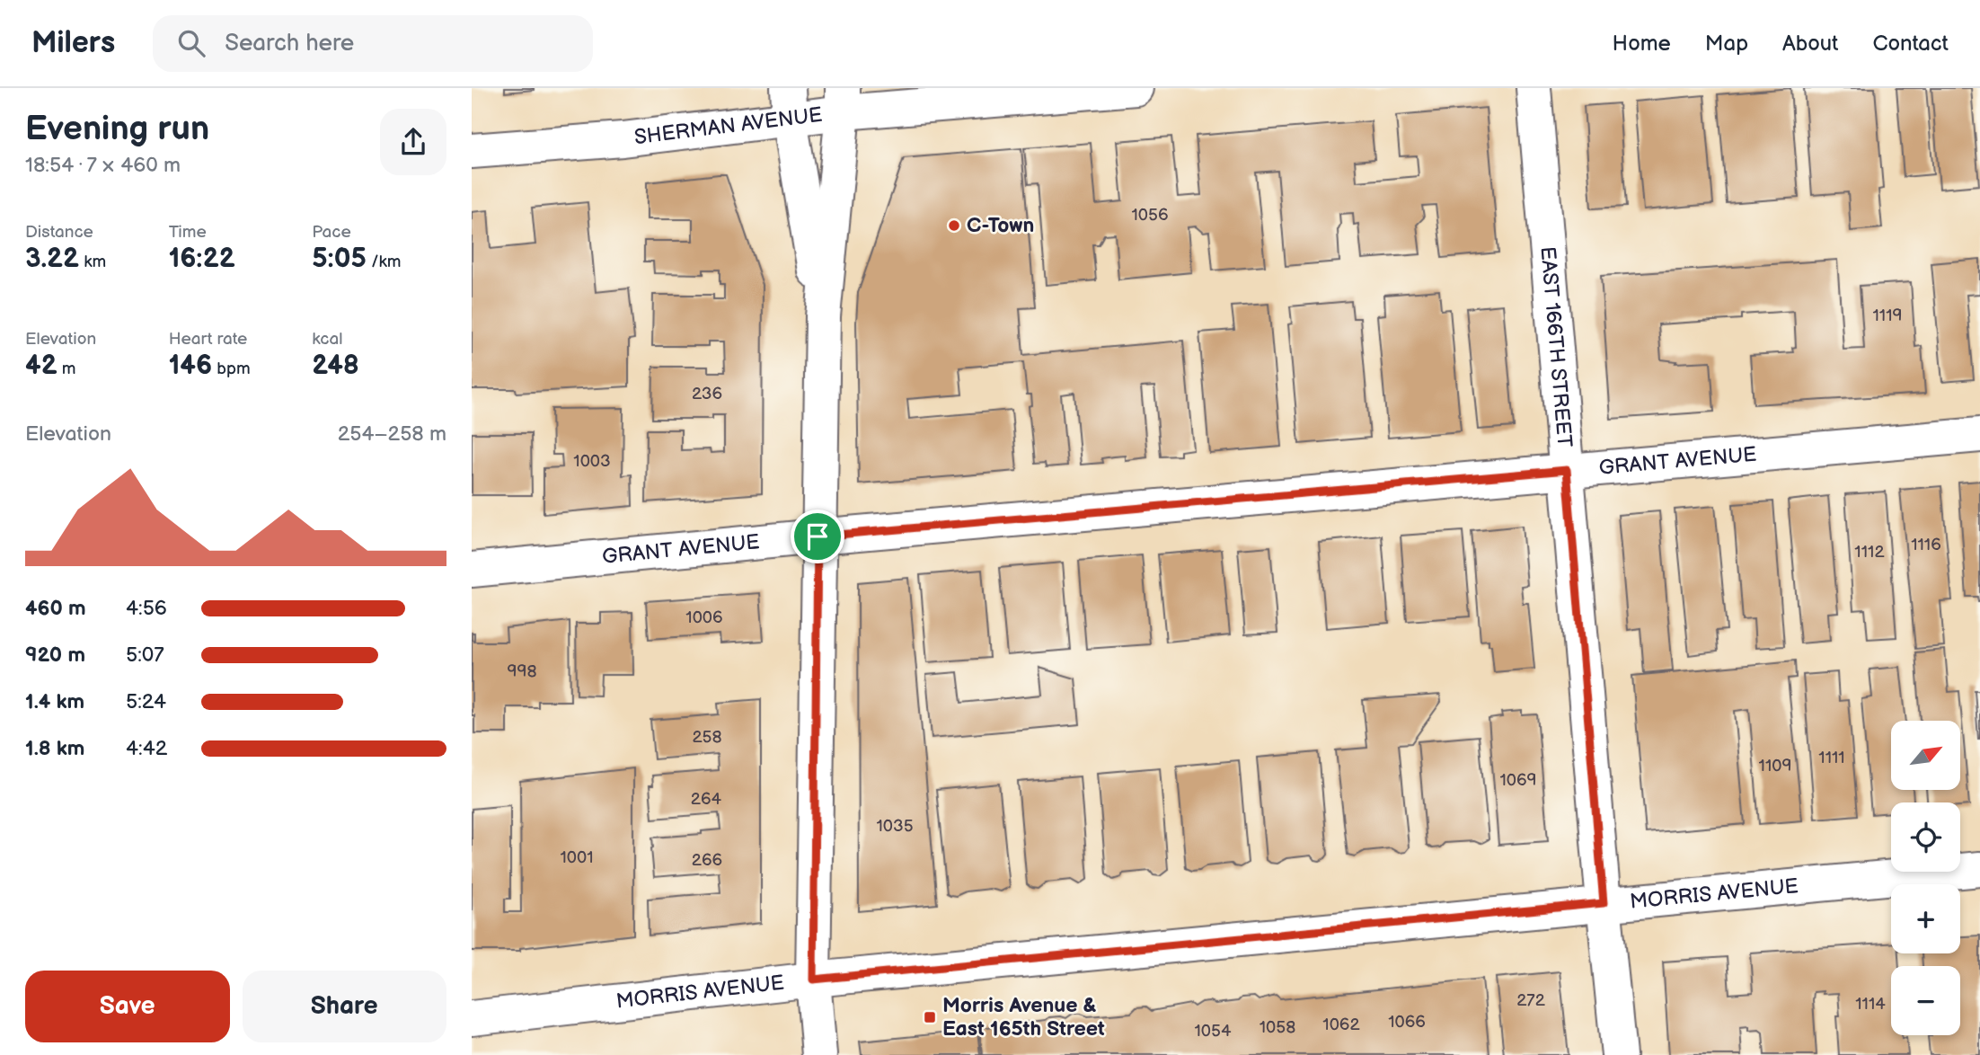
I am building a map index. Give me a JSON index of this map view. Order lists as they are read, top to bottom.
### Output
{
  "streets": {
    "street": [
      "SHERMAN AVENUE",
      "EAST 166TH STREET",
      "GRANT AVENUE",
      "MORRIS AVENUE"
    ]
  },
  "crossings": [
    ["EAST 166TH STREET", "GRANT AVENUE"],
    ["EAST 166TH STREET", "MORRIS AVENUE"]
  ],
  "places": {
    "other": ["C-Town"],
    "transit": ["Morris Avenue & East 165th Street"]
  },
  "house_numbers": [
    "1056",
    "1119",
    "236",
    "1003",
    "1116",
    "1112",
    "1006",
    "998",
    "258",
    "1111",
    "1109",
    "1069",
    "264",
    "1035",
    "1001",
    "266",
    "272",
    "1114",
    "1066",
    "1062",
    "1058",
    "1054"
  ],
  "north": "top right",
  "page": {
    "header": "Milers",
    "search": "Search here",
    "nav": [
      "Home",
      "Map",
      "About",
      "Contact"
    ],
    "heading": ["Evening run", "18:54 · 7 × 460 m"],
    "stats": [
      ["Distance", "3.22 km"],
      ["Time", "16:22"],
      ["Pace", "5:05 /km"],
      ["Elevation", "42 m"],
      ["Heart rate", "146 bpm"],
      ["kcal", "248"]
    ],
    "chart": ["Elevation", "254–258 m"],
    "list": [
      {
        "name": "460 m",
        "note": "4:56"
      },
      {
        "name": "920 m",
        "note": "5:07"
      },
      {
        "name": "1.4 km",
        "note": "5:24"
      },
      {
        "name": "1.8 km",
        "note": "4:42"
      }
    ],
    "map_buttons": ["+", "−"],
    "buttons": ["Save", "Share"]
  }
}
